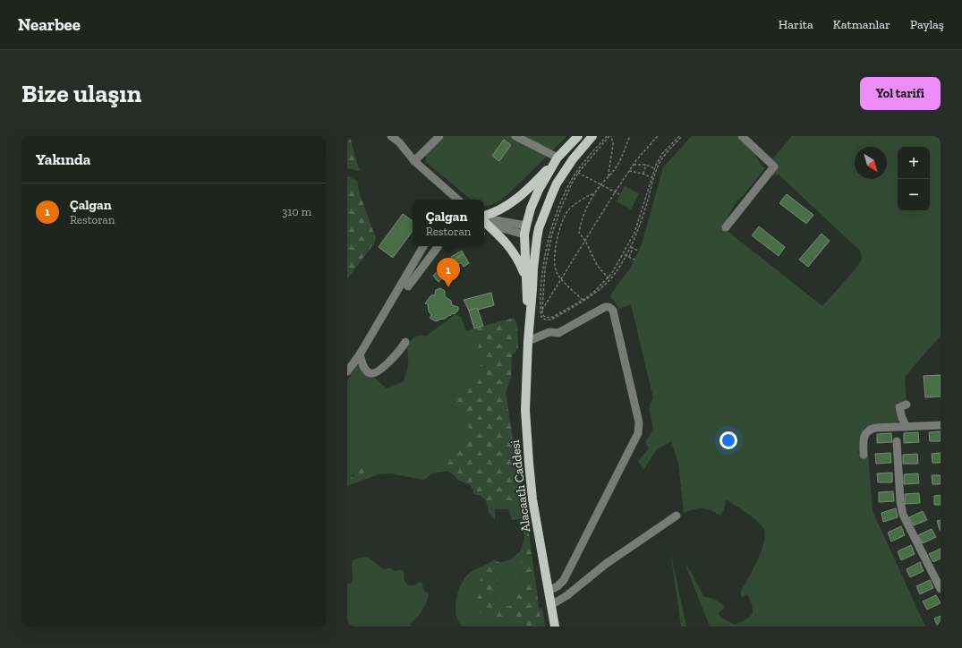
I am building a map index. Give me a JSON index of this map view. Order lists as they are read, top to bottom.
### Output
{
  "streets": {
    "main road": ["Alacaatlı Caddesi"]
  },
  "north": "bottom right",
  "page": {
    "header": "Nearbee",
    "nav": ["Harita", "Katmanlar", "Paylaş"],
    "buttons": "Yol tarifi",
    "title": "Bize ulaşın",
    "heading": "Yakında",
    "map_buttons": ["+", "−"],
    "list": [
      {
        "mark": "1",
        "name": "Çalgan",
        "note": "Restoran",
        "value": "310 m"
      }
    ],
    "popup": ["Çalgan", "Restoran"],
    "pins": "1"
  }
}
